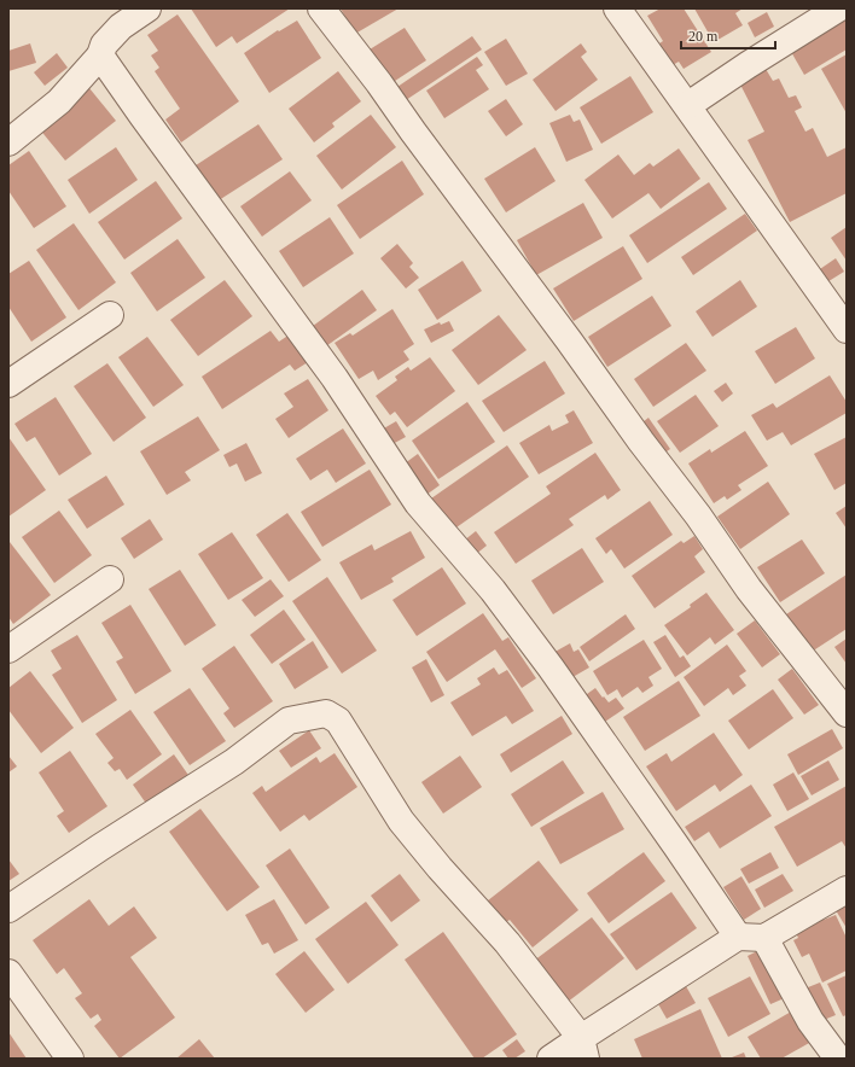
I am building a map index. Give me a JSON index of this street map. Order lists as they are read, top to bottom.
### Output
{
  "scale_bar": "20 m"
}
